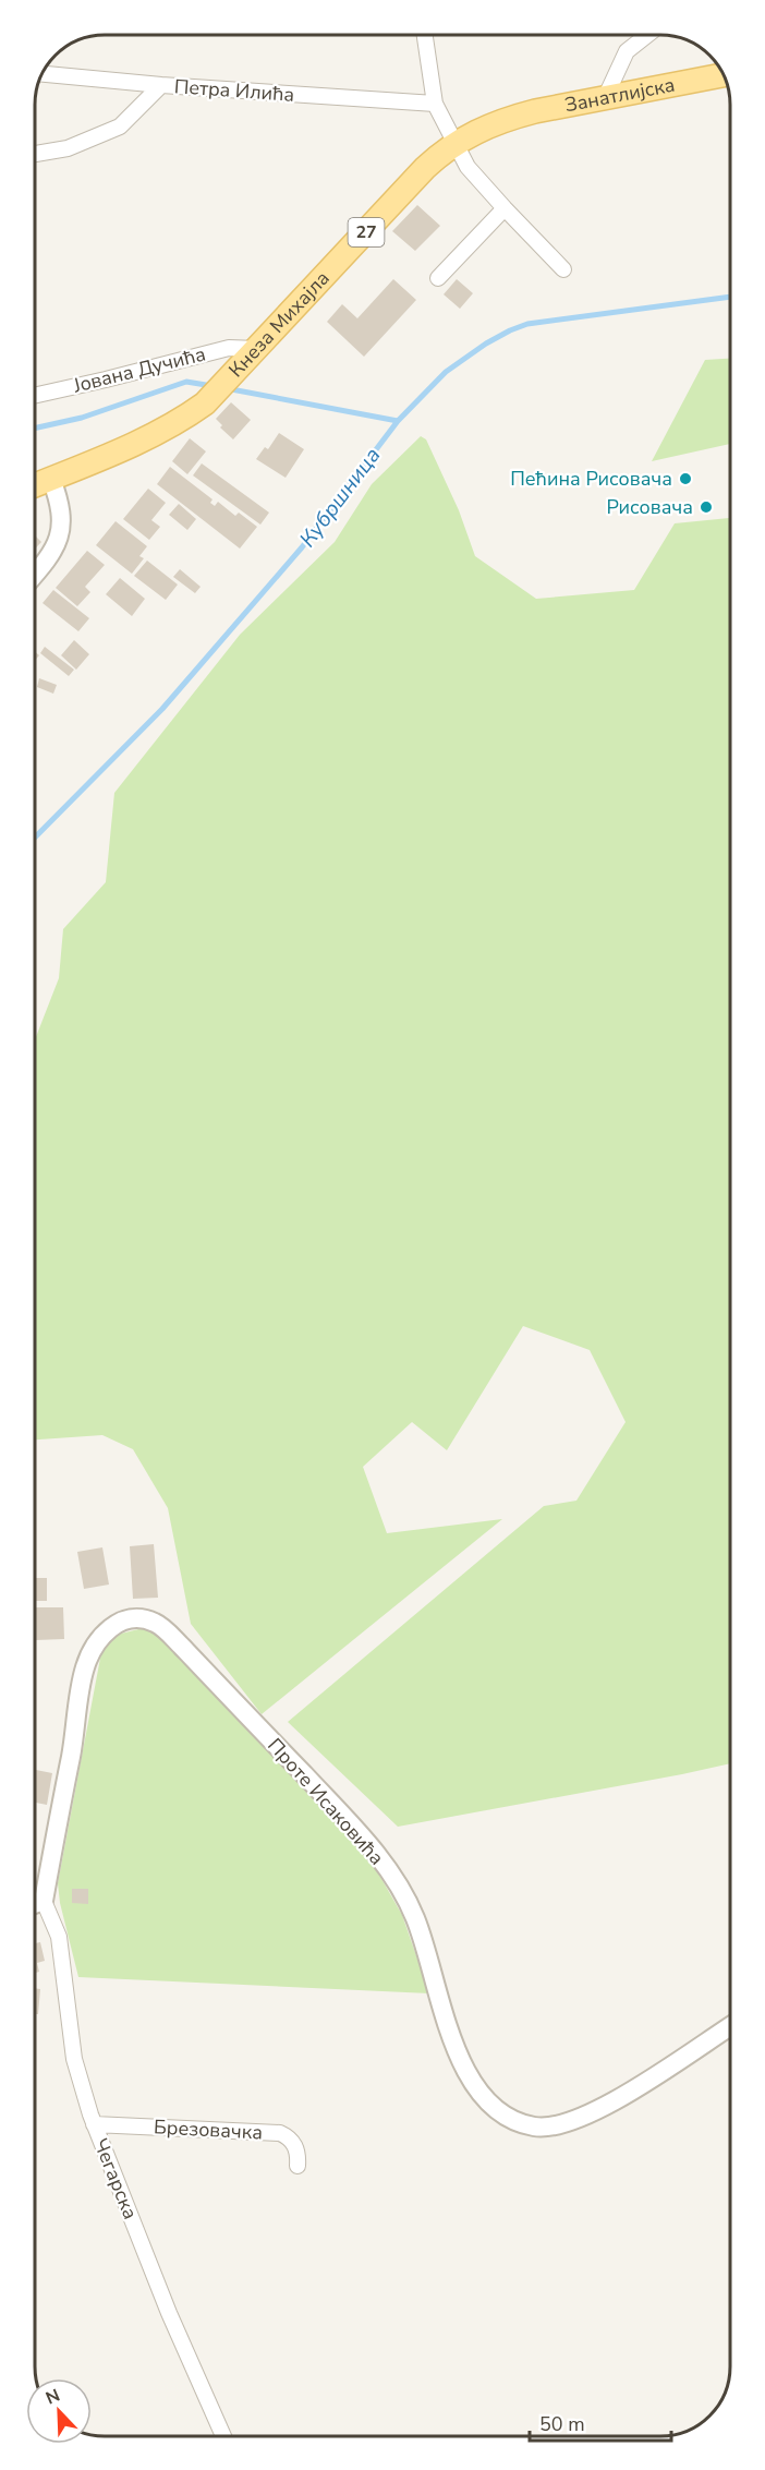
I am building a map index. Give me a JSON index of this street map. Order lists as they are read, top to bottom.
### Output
{
  "streets": {
    "main road": ["Занатлијска", "27", "Кнеза Михајла"],
    "street": [
      "Петра Илића",
      "Јована Дучића",
      "Проте Исаковића",
      "Брезовачка",
      "Чегарска"
    ]
  },
  "crossings": [
    ["Занатлијска", "Кнеза Михајла"],
    ["Кнеза Михајла", "Јована Дучића"],
    ["Проте Исаковића", "Чегарска"],
    ["Брезовачка", "Чегарска"]
  ],
  "water": ["Кубршница"],
  "places": ["Пећина Рисовача", "Рисовача"],
  "scale_bar": "50 m",
  "north": "top left"
}
